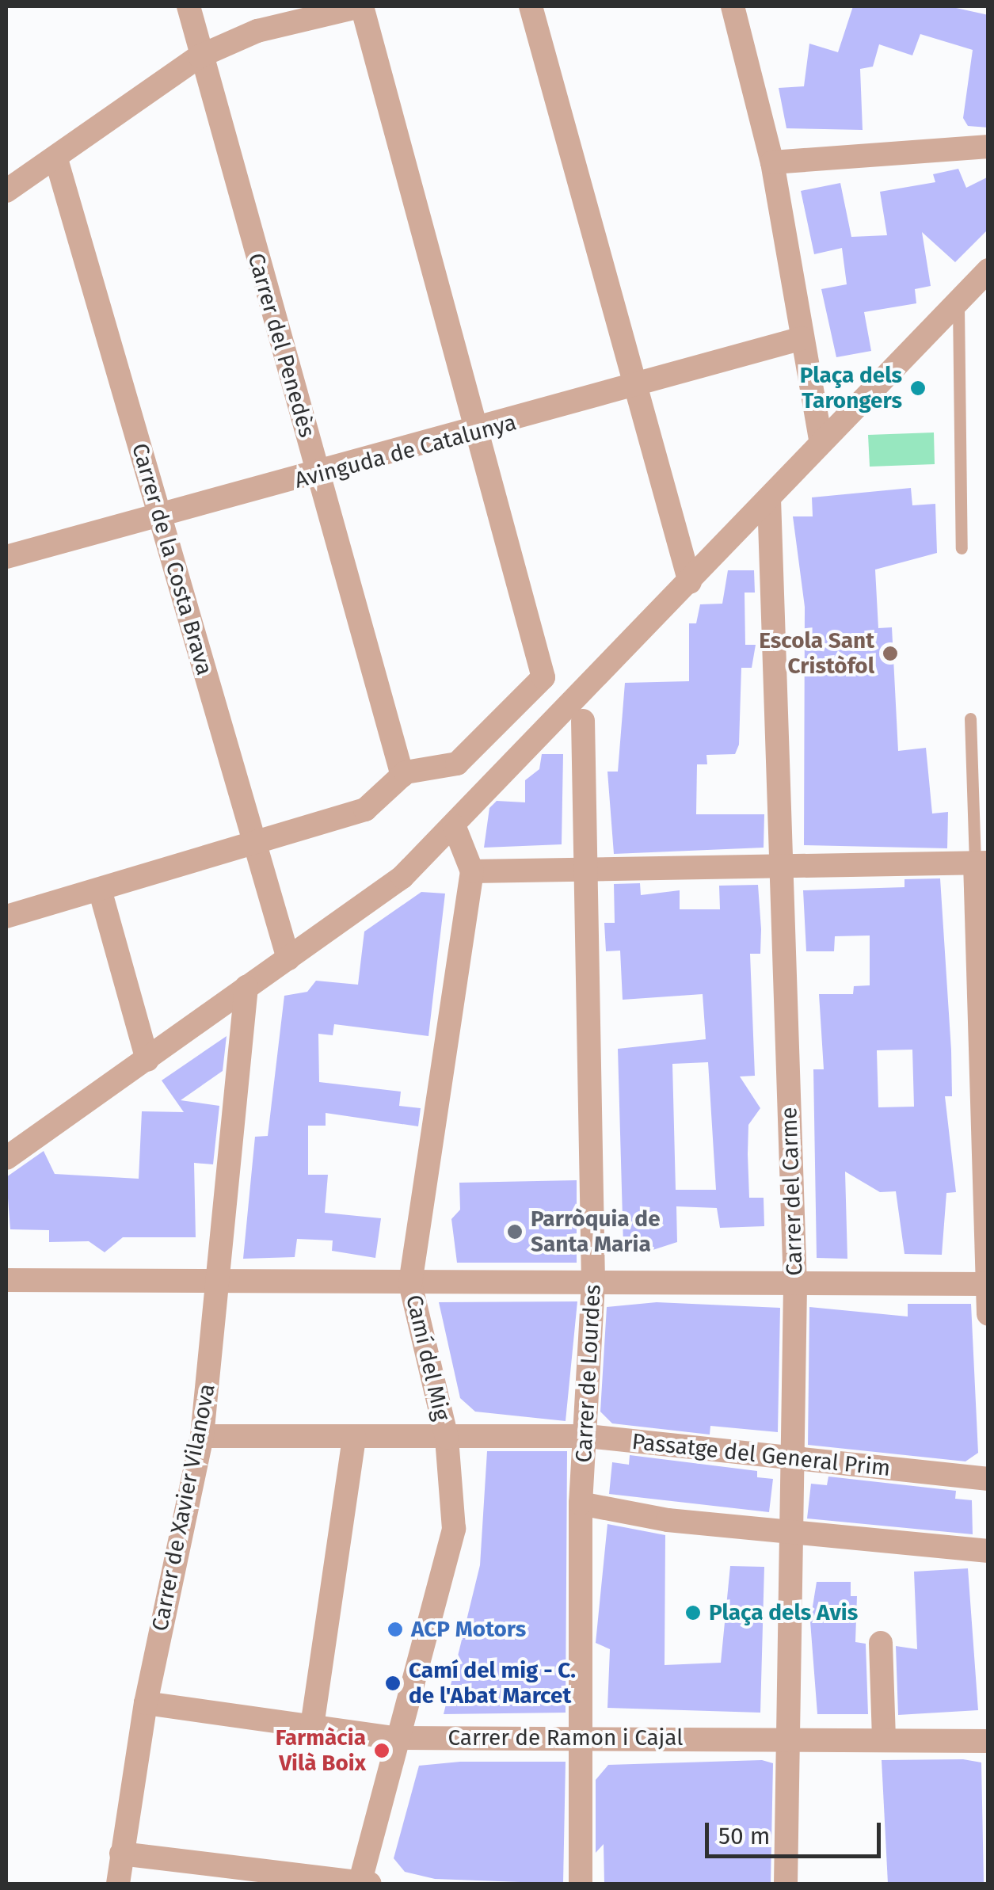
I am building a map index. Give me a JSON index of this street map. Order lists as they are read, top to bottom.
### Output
{
  "streets": {
    "street": [
      "Carrer del Penedès",
      "Avinguda de Catalunya",
      "Carrer de la Costa Brava",
      "Carrer del Carme",
      "Camí del Mig",
      "Carrer de Lourdes",
      "Passatge del General Prim",
      "Carrer de Xavier Vilanova",
      "Carrer de Ramon i Cajal"
    ]
  },
  "crossings": [
    ["Carrer del Penedès", "Avinguda de Catalunya"],
    ["Avinguda de Catalunya", "Carrer de la Costa Brava"],
    ["Carrer del Carme", "Passatge del General Prim"],
    ["Carrer del Carme", "Carrer de Ramon i Cajal"],
    ["Camí del Mig", "Passatge del General Prim"],
    ["Camí del Mig", "Carrer de Ramon i Cajal"],
    ["Carrer de Lourdes", "Passatge del General Prim"],
    ["Carrer de Lourdes", "Carrer de Ramon i Cajal"],
    ["Passatge del General Prim", "Carrer de Xavier Vilanova"],
    ["Carrer de Xavier Vilanova", "Carrer de Ramon i Cajal"]
  ],
  "places": [
    "Plaça dels Tarongers",
    "Escola Sant Cristòfol",
    "Parròquia de Santa Maria",
    "Plaça dels Avis",
    "ACP Motors",
    "Camí del mig - C. de l'Abat Marcet",
    "Farmàcia Vilà Boix"
  ],
  "scale_bar": "50 m"
}
